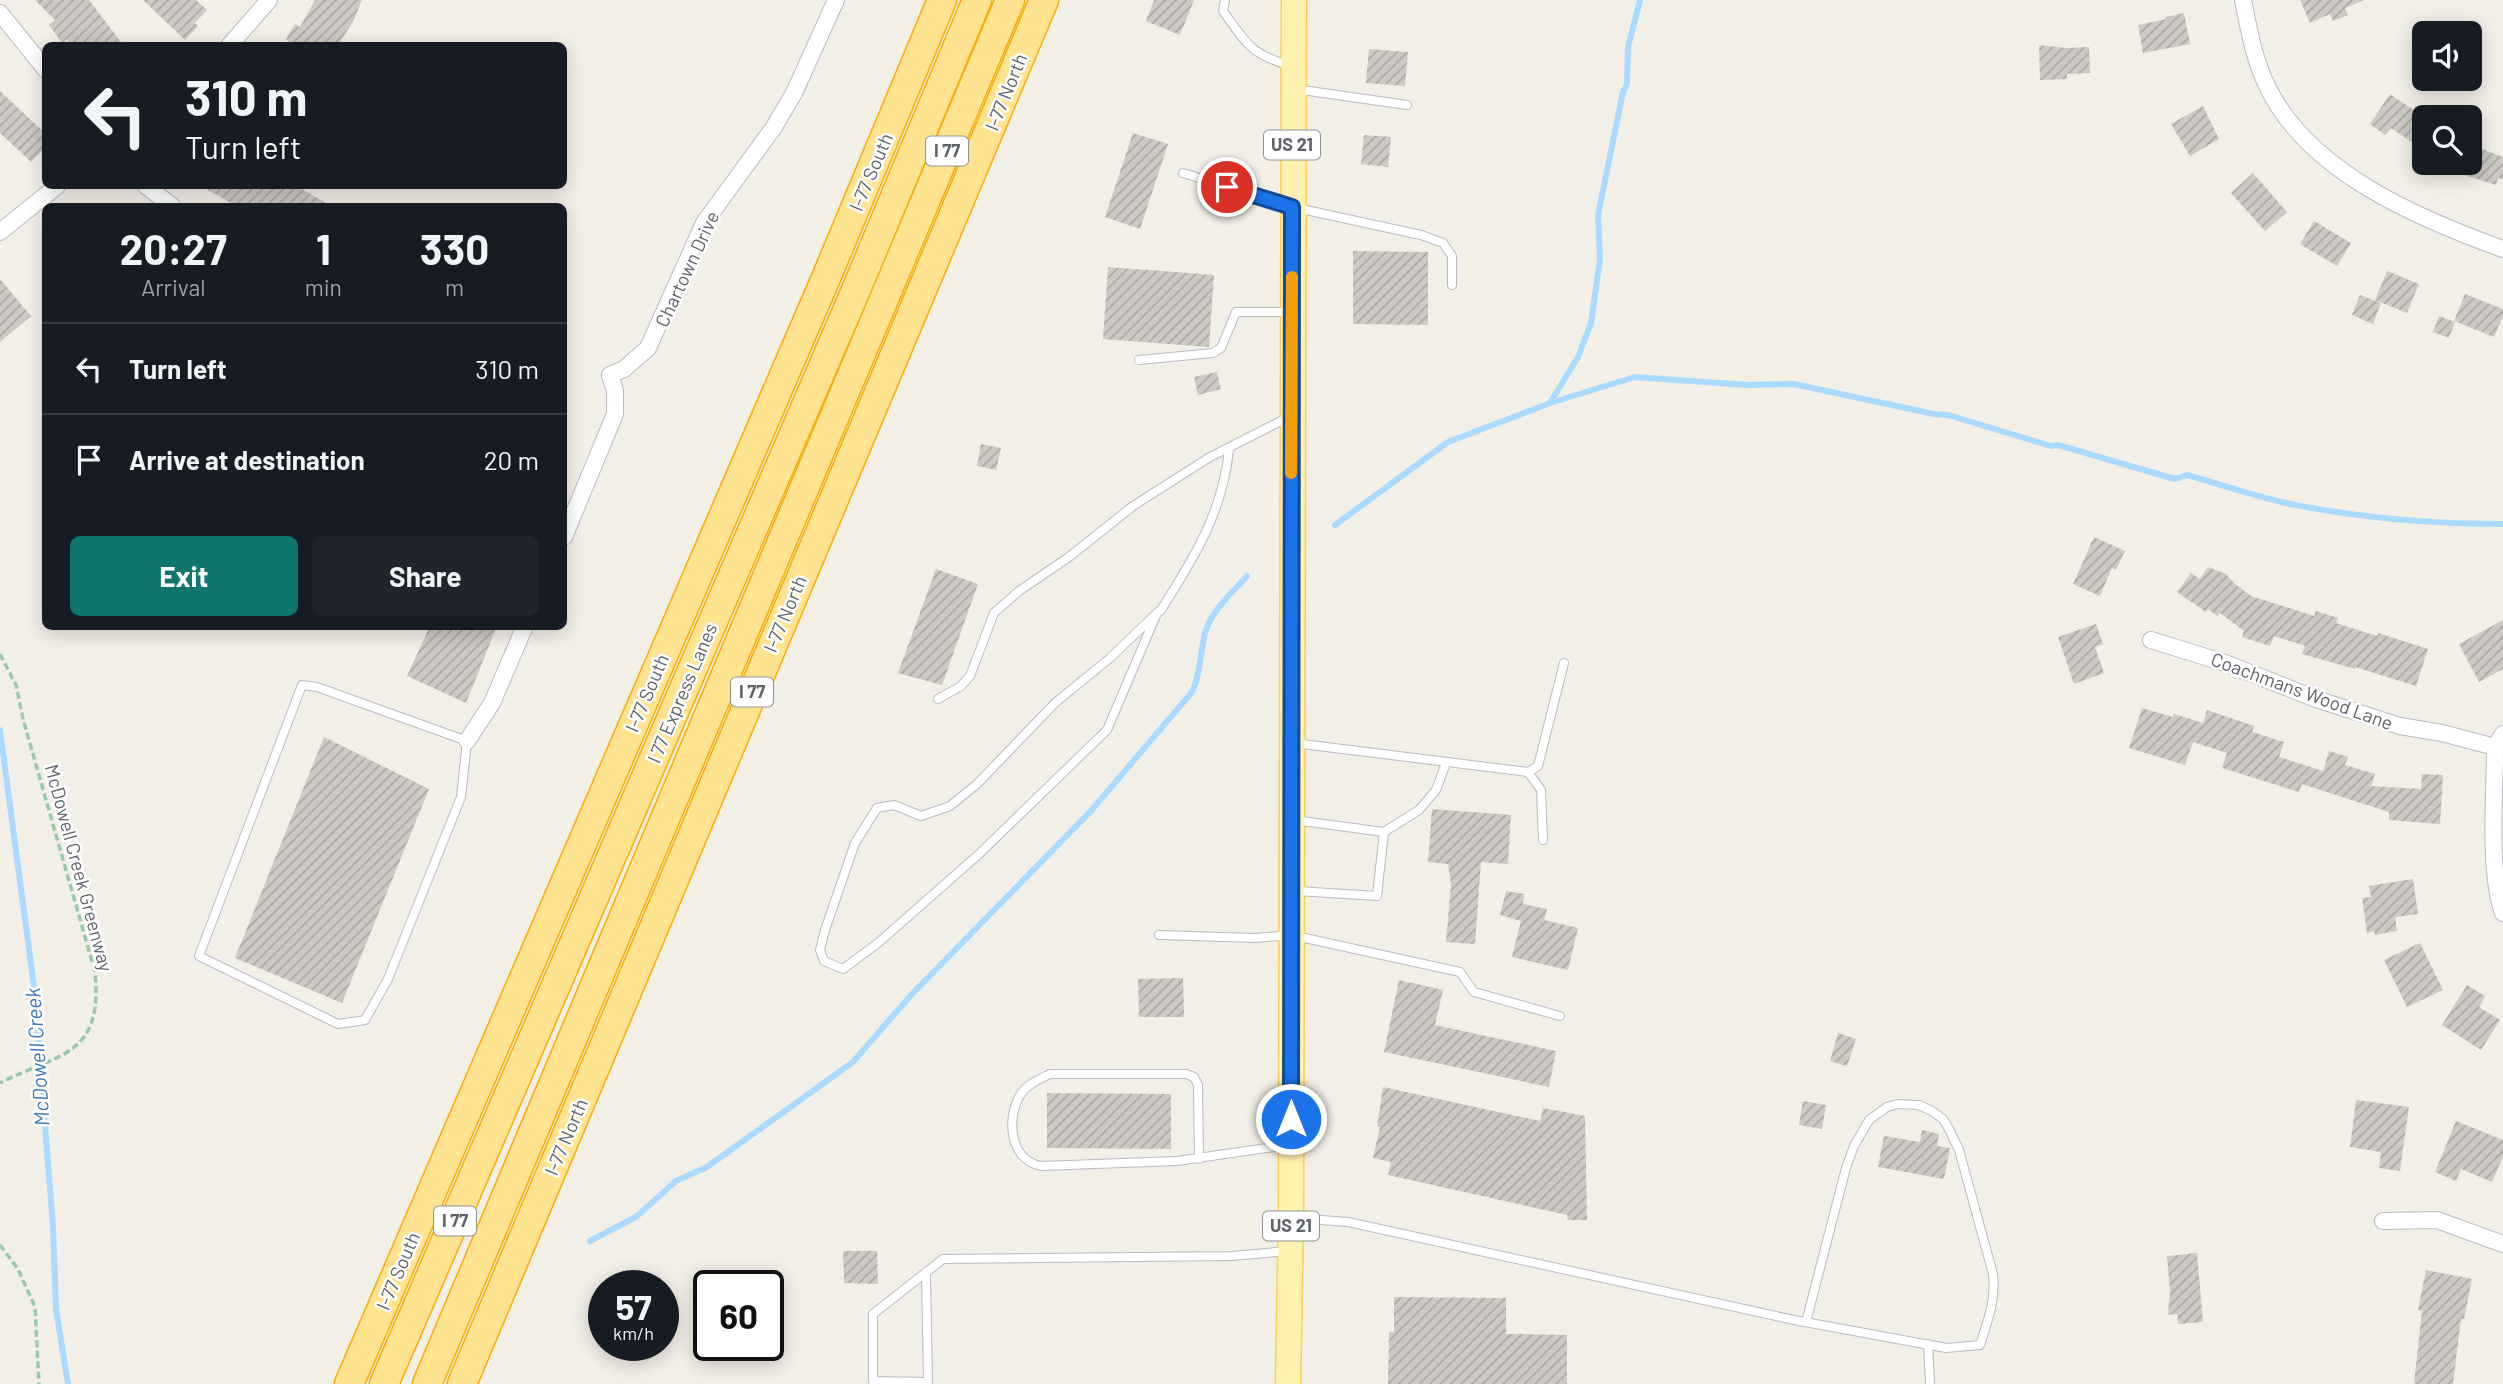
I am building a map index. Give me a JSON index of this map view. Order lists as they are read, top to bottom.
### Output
{
  "streets": {
    "highway": [
      "I-77 North",
      "I 77",
      "I-77 South",
      "I 77 Express Lanes"
    ],
    "main road": ["US 21"],
    "street": ["Chartown Drive", "Coachmans Wood Lane"],
    "path": ["McDowell Creek Greenway"]
  },
  "water": ["McDowell Creek"],
  "page": {
    "turn": ["310 m", "Turn left"],
    "eta": [
      "20:27",
      "Arrival",
      "1",
      "min",
      "330",
      "m"
    ],
    "list": [
      {
        "name": "Turn left",
        "value": "310 m"
      },
      {
        "name": "Arrive at destination",
        "value": "20 m"
      }
    ],
    "buttons": ["Exit", "Share"],
    "speed": "57 km/h",
    "limit": "60"
  }
}
